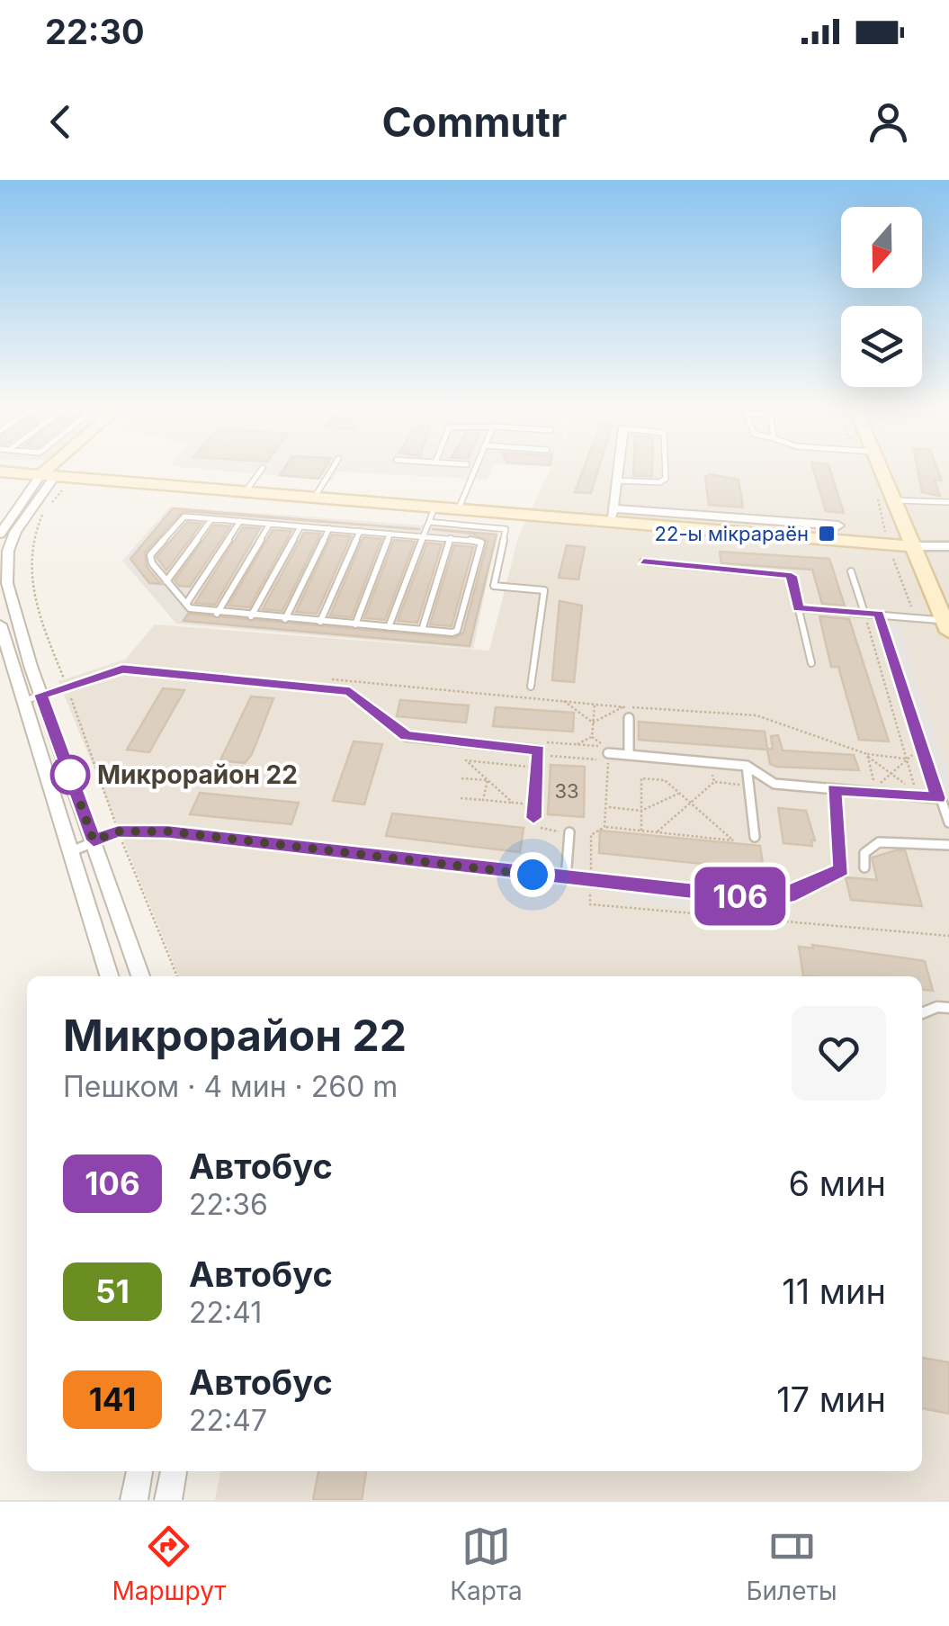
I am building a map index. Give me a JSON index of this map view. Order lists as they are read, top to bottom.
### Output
{
  "places": {
    "transit": ["22-ы мікрараён"],
    "other": ["Микрорайон 22"]
  },
  "lines": ["bus line 106"],
  "house_numbers": ["33"],
  "north": "bottom",
  "page": {
    "status": "22:30",
    "header": "Commutr",
    "on_map": "106",
    "heading": ["Микрорайон 22", "Пешком · 4 мин · 260 m"],
    "list": [
      {
        "mark": "106",
        "name": "Автобус",
        "note": "22:36",
        "value": "6 мин"
      },
      {
        "mark": "51",
        "name": "Автобус",
        "note": "22:41",
        "value": "11 мин"
      },
      {
        "mark": "141",
        "name": "Автобус",
        "note": "22:47",
        "value": "17 мин"
      }
    ],
    "tabs": ["Маршрут", "Карта", "Билеты"]
  }
}
